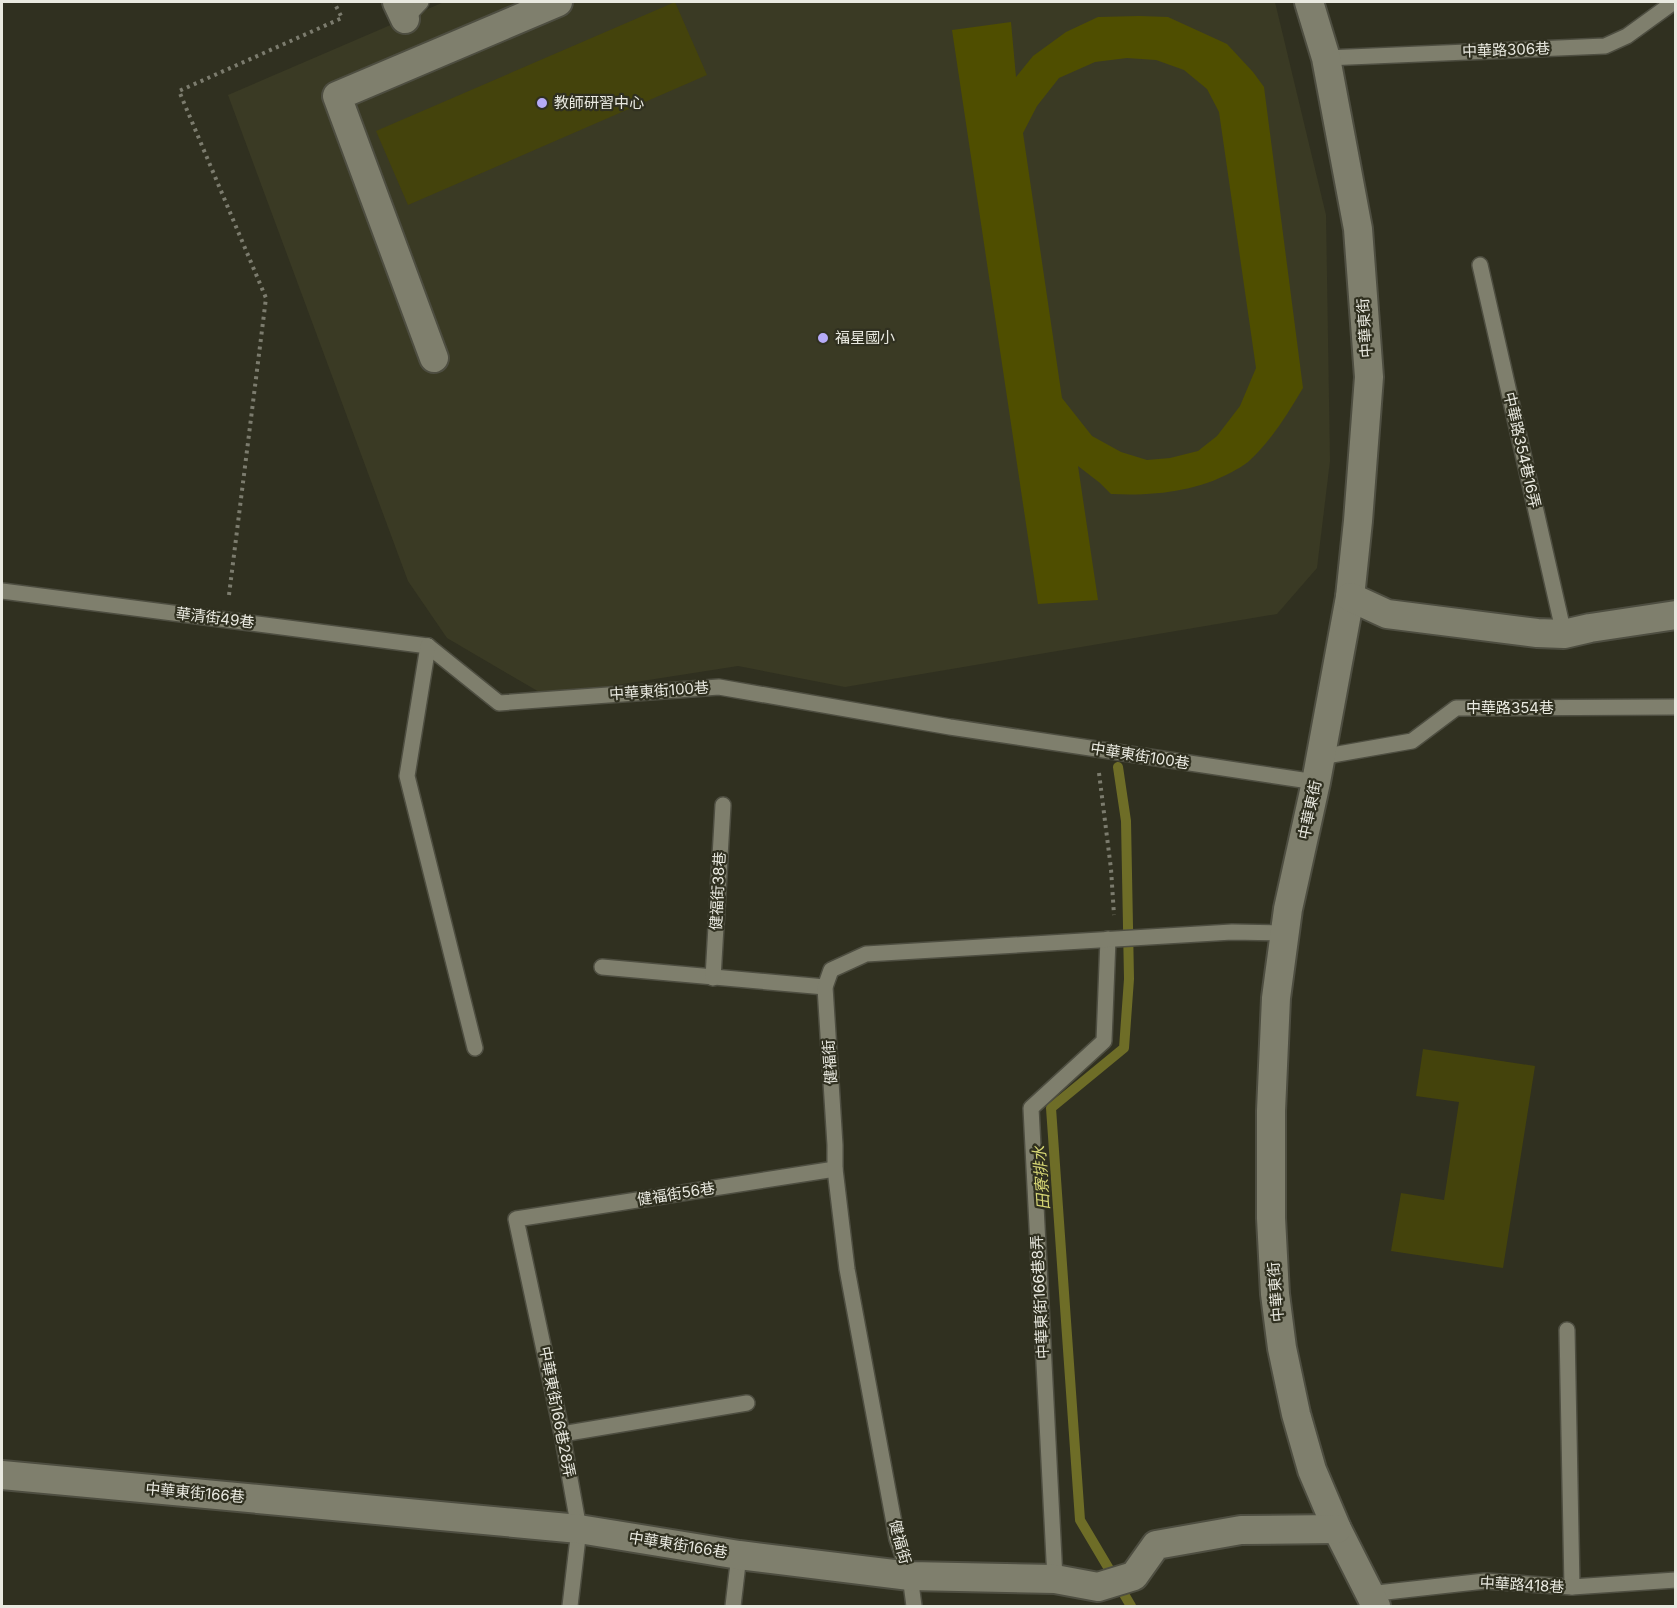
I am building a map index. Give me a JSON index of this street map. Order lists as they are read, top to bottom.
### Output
{
  "streets": {
    "street": ["中華東街", "中華東街166巷"],
    "lane": [
      "中華路306巷",
      "中華路354巷16弄",
      "華清街49巷",
      "中華東街100巷",
      "中華路354巷",
      "健福街38巷",
      "健福街",
      "健福街56巷",
      "中華東街166巷8弄",
      "中華東街166巷28弄",
      "中華路418巷"
    ]
  },
  "crossings": [
    ["中華路306巷", "中華東街"],
    ["中華東街", "中華東街100巷"],
    ["中華東街", "中華路354巷"],
    ["中華東街", "中華東街166巷"],
    ["中華東街", "中華路418巷"],
    ["華清街49巷", "中華東街100巷"],
    ["中華東街100巷", "中華路354巷"],
    ["健福街", "健福街56巷"],
    ["健福街", "中華東街166巷"],
    ["健福街56巷", "中華東街166巷28弄"],
    ["中華東街166巷8弄", "中華東街166巷"],
    ["中華東街166巷28弄", "中華東街166巷"]
  ],
  "water": ["田寮排水"],
  "places": ["教師研習中心", "福星國小"]
}
